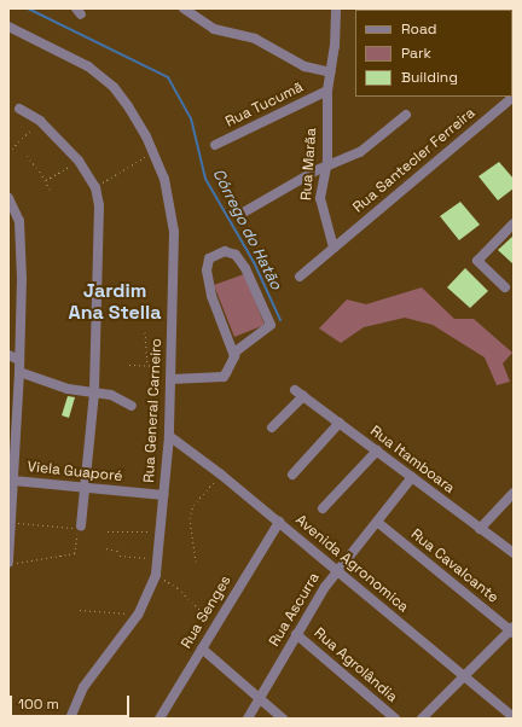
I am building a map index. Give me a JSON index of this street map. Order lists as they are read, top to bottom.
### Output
{
  "streets": {
    "street": [
      "Rua Tucumã",
      "Rua Santecler Ferreira",
      "Rua Marãa",
      "Rua General Carneiro",
      "Rua Itamboara",
      "Viela Guaporé",
      "Avenida Agronomica",
      "Rua Cavalcante",
      "Rua Ascurra",
      "Rua Senges",
      "Rua Agrolândia"
    ]
  },
  "crossings": [
    ["Rua Tucumã", "Rua Marãa"],
    ["Rua Santecler Ferreira", "Rua Marãa"],
    ["Rua General Carneiro", "Viela Guaporé"],
    ["Rua General Carneiro", "Avenida Agronomica"],
    ["Rua Itamboara", "Rua Ascurra"],
    ["Avenida Agronomica", "Rua Ascurra"],
    ["Avenida Agronomica", "Rua Senges"],
    ["Rua Cavalcante", "Rua Ascurra"],
    ["Rua Ascurra", "Rua Agrolândia"]
  ],
  "districts": ["Jardim Ana Stella"],
  "water": ["Córrego do Hatão"],
  "legend": ["Road", "Park", "Building"],
  "scale_bar": "100 m"
}
